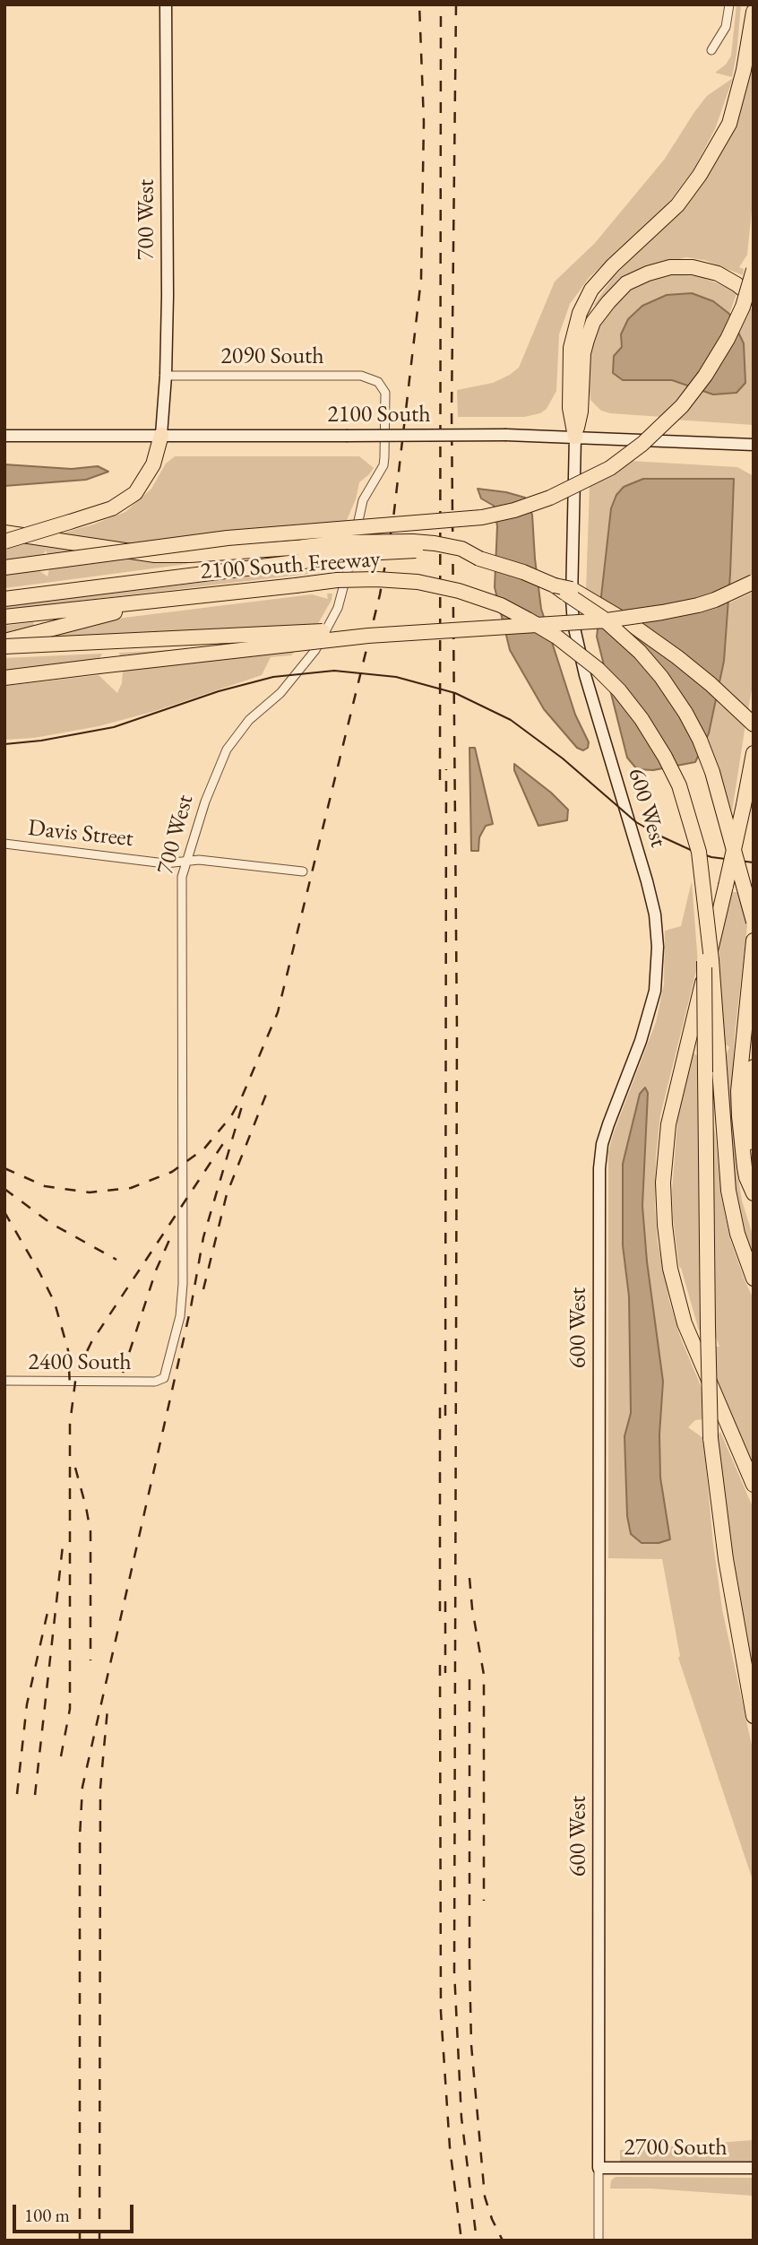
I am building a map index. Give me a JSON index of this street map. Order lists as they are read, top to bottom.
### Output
{
  "streets": {
    "highway": ["2100 South Freeway"],
    "street": [
      "700 West",
      "2090 South",
      "2100 South",
      "600 West",
      "Davis Street",
      "2400 South",
      "2700 South"
    ]
  },
  "crossings": [
    ["700 West", "2090 South"],
    ["700 West", "2100 South"],
    ["700 West", "Davis Street"],
    ["700 West", "2400 South"],
    ["2100 South", "600 West"],
    ["600 West", "2700 South"]
  ],
  "scale_bar": "100 m"
}
